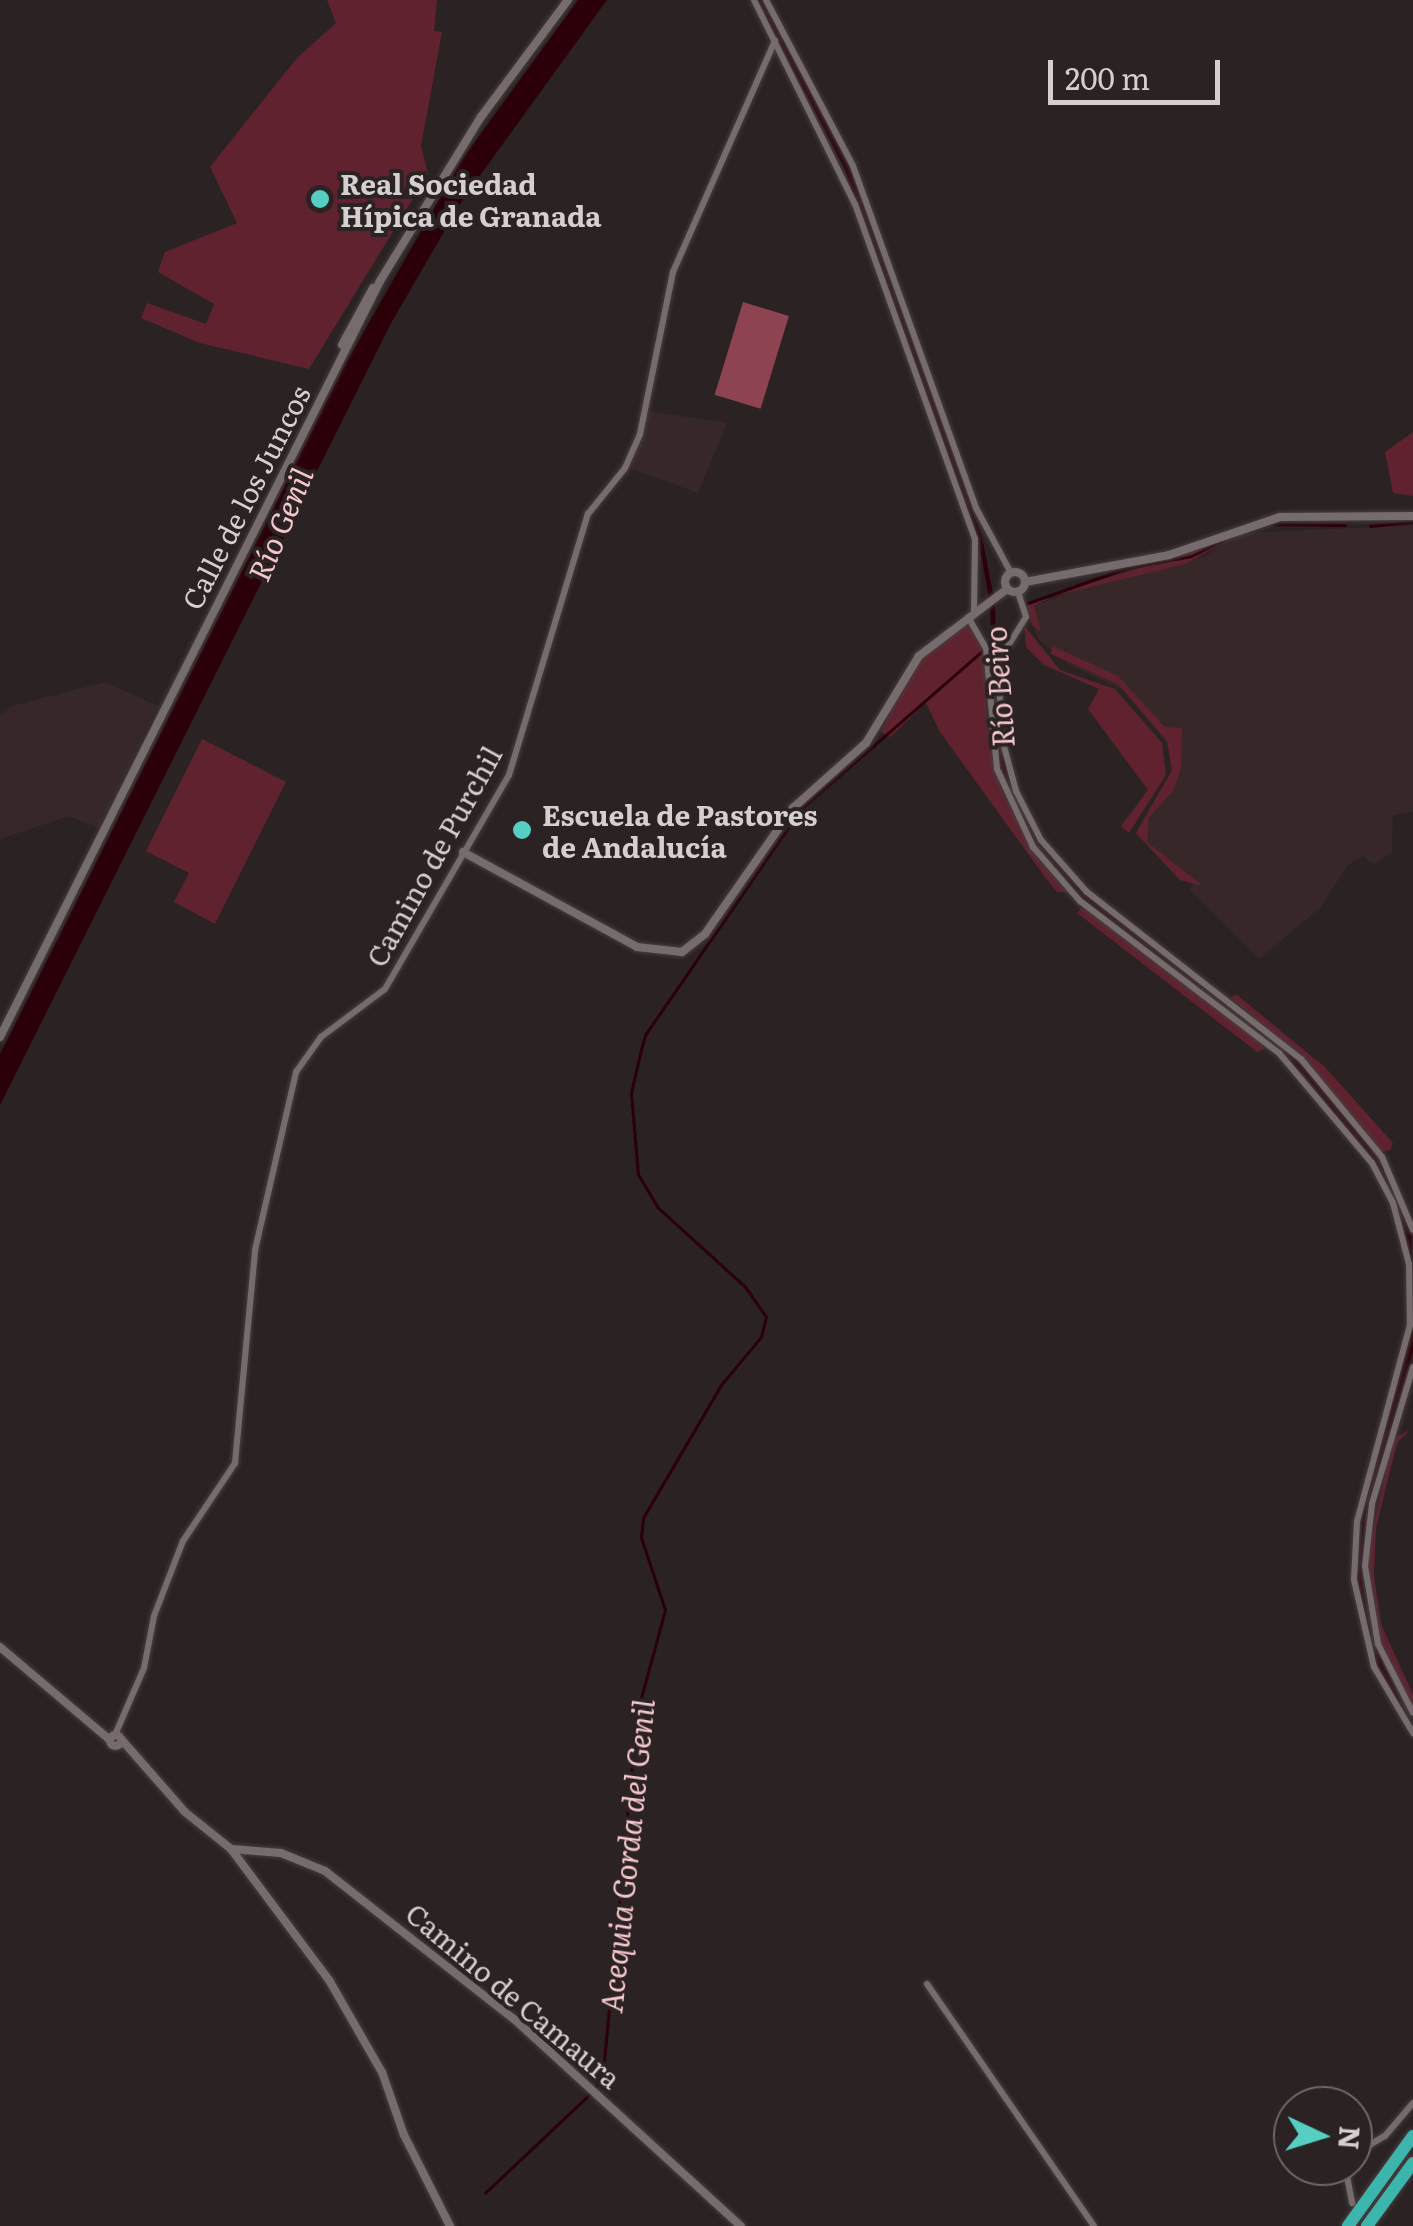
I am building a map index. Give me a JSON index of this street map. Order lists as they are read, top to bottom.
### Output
{
  "streets": {
    "street": ["Calle de los Juncos", "Camino de Purchil", "Camino de Camaura"]
  },
  "water": ["Río Genil", "Río Beiro", "Acequia Gorda del Genil"],
  "places": ["Real Sociedad Hípica de Granada", "Escuela de Pastores de Andalucía"],
  "scale_bar": "200 m",
  "north": "right"
}
